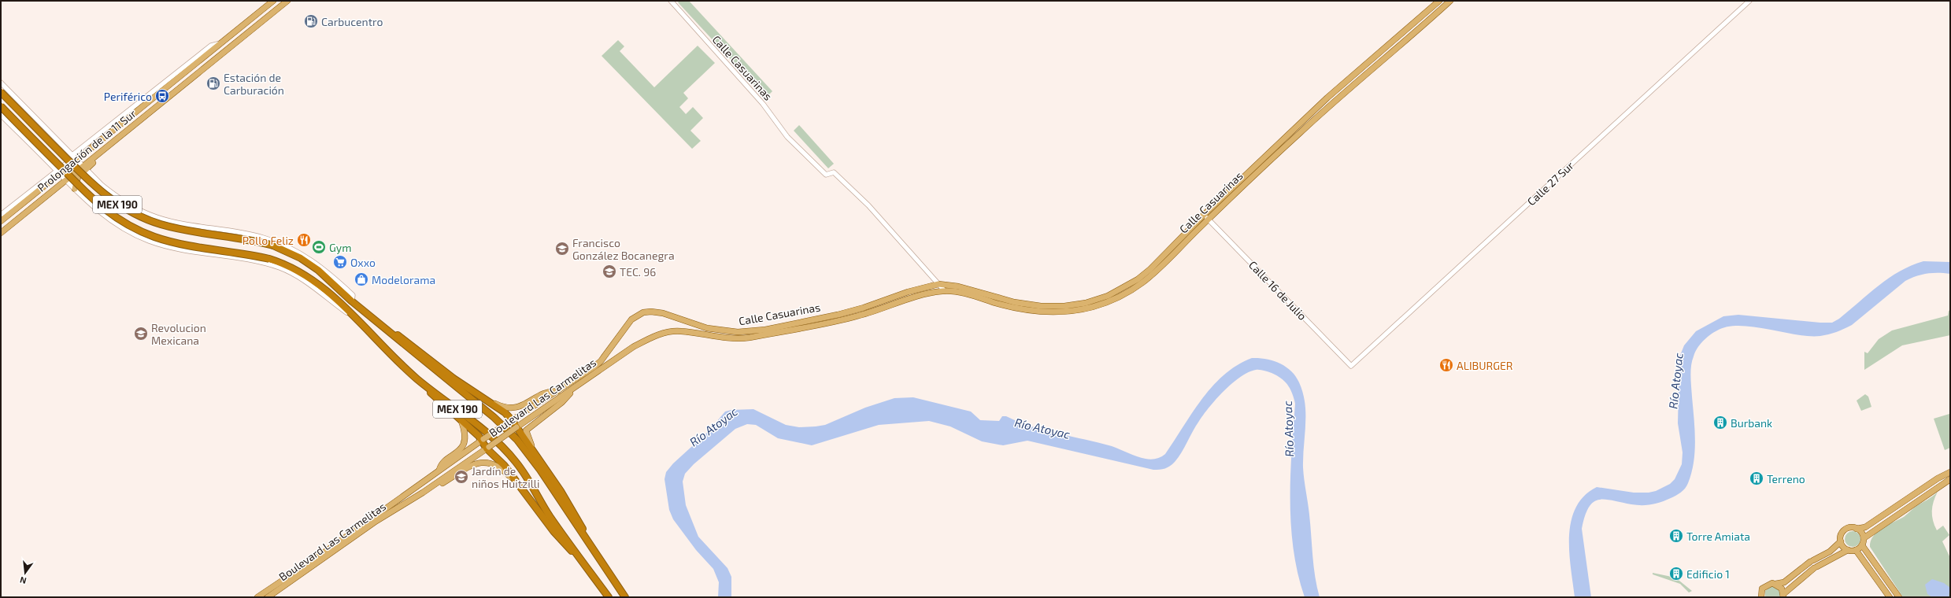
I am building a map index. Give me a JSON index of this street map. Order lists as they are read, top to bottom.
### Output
{
  "streets": {
    "highway": ["MEX 190"],
    "main road": ["Calle Casuarinas", "Prolongación de la 11 Sur", "Boulevard Las Carmelitas"],
    "street": ["Calle 27 Sur", "Calle 16 de Julio"]
  },
  "crossings": [
    ["Calle Casuarinas", "Calle 16 de Julio"],
    ["Calle Casuarinas", "Boulevard Las Carmelitas"],
    ["Calle 27 Sur", "Calle 16 de Julio"]
  ],
  "water": ["Río Atoyac"],
  "places": {
    "fuel station": ["Carbucentro", "Estación de Carburación"],
    "bus stop": ["Periférico"],
    "restaurant": ["Pollo Feliz", "ALIBURGER"],
    "sports": ["Gym"],
    "school or university": [
      "Francisco González Bocanegra",
      "TEC. 96",
      "Revolucion Mexicana",
      "Jardín de niños Huitzilli"
    ],
    "supermarket": ["Oxxo"],
    "shop": ["Modelorama"],
    "building": [
      "Burbank",
      "Terreno",
      "Torre Amiata",
      "Edificio 1"
    ]
  },
  "north": "bottom"
}
